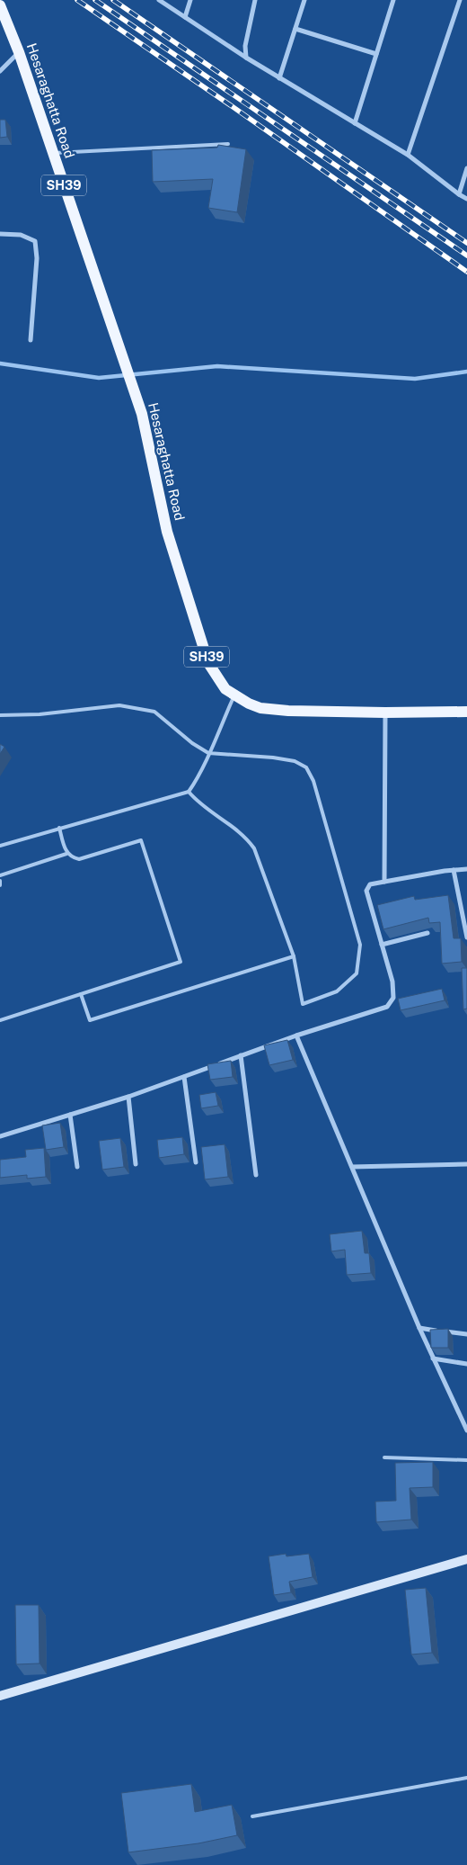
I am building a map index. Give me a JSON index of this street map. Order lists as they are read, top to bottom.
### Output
{
  "streets": {
    "main road": ["Hesaraghatta Road", "SH39"]
  }
}
